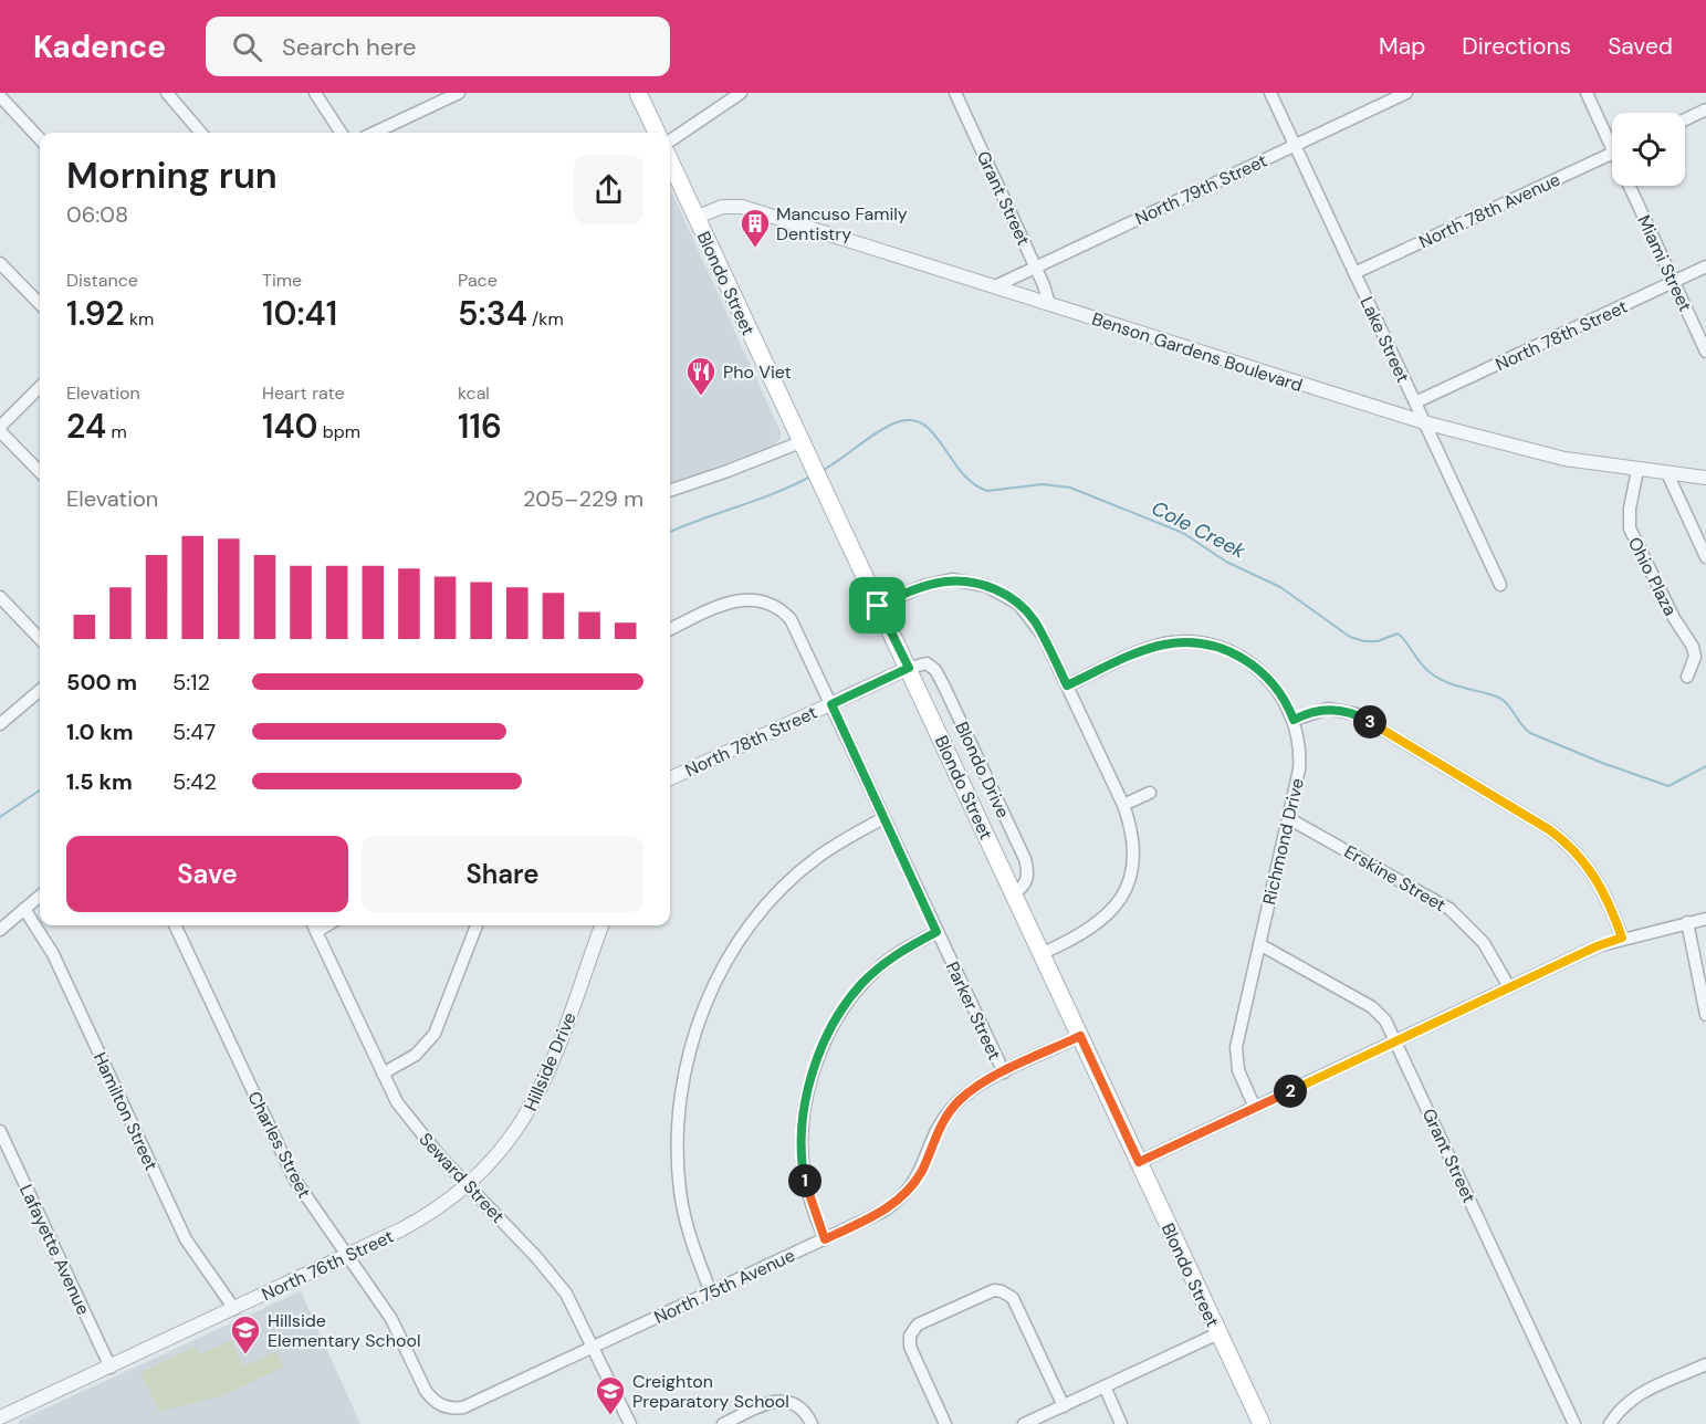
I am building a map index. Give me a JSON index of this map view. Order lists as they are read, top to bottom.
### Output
{
  "streets": {
    "main road": ["Blondo Street"],
    "street": [
      "North 79th Street",
      "Grant Street",
      "North 78th Avenue",
      "Miami Street",
      "North 78th Street",
      "Lake Street",
      "Benson Gardens Boulevard",
      "Ohio Plaza",
      "Blondo Drive",
      "Richmond Drive",
      "Erskine Street",
      "Parker Street",
      "Hillside Drive",
      "Hamilton Street",
      "Charles Street",
      "Seward Street",
      "Lafayette Avenue",
      "North 76th Street",
      "North 75th Avenue"
    ]
  },
  "crossings": [
    ["North 79th Street", "Grant Street"],
    ["North 79th Street", "Lake Street"],
    ["North 79th Street", "Benson Gardens Boulevard"],
    ["Grant Street", "Benson Gardens Boulevard"],
    ["Grant Street", "Richmond Drive"],
    ["North 78th Avenue", "Lake Street"],
    ["Miami Street", "North 78th Street"],
    ["Blondo Street", "North 78th Street"],
    ["Blondo Street", "Benson Gardens Boulevard"],
    ["Blondo Street", "Blondo Drive"],
    ["Blondo Street", "North 75th Avenue"],
    ["North 78th Street", "Lake Street"],
    ["North 78th Street", "Blondo Drive"],
    ["North 78th Street", "Parker Street"],
    ["Lake Street", "Benson Gardens Boulevard"],
    ["Benson Gardens Boulevard", "Ohio Plaza"],
    ["Richmond Drive", "Erskine Street"],
    ["Parker Street", "North 75th Avenue"],
    ["Hillside Drive", "Seward Street"],
    ["Hillside Drive", "North 76th Street"],
    ["Hamilton Street", "North 76th Street"],
    ["Charles Street", "North 76th Street"],
    ["Charles Street", "North 75th Avenue"],
    ["Seward Street", "North 76th Street"],
    ["Seward Street", "North 75th Avenue"],
    ["Lafayette Avenue", "North 76th Street"]
  ],
  "water": ["Cole Creek"],
  "places": {
    "building": ["Mancuso Family Dentistry"],
    "restaurant": ["Pho Viet"],
    "school or university": ["Hillside Elementary School", "Creighton Preparatory School"]
  },
  "page": {
    "header": "Kadence",
    "search": "Search here",
    "nav": ["Map", "Directions", "Saved"],
    "heading": ["Morning run", "06:08"],
    "stats": [
      ["Distance", "1.92 km"],
      ["Time", "10:41"],
      ["Pace", "5:34 /km"],
      ["Elevation", "24 m"],
      ["Heart rate", "140 bpm"],
      ["kcal", "116"]
    ],
    "chart": ["Elevation", "205–229 m"],
    "list": [
      {
        "name": "500 m",
        "note": "5:12"
      },
      {
        "name": "1.0 km",
        "note": "5:47"
      },
      {
        "name": "1.5 km",
        "note": "5:42"
      }
    ],
    "pins": ["3", "2", "1"],
    "buttons": ["Save", "Share"]
  }
}
